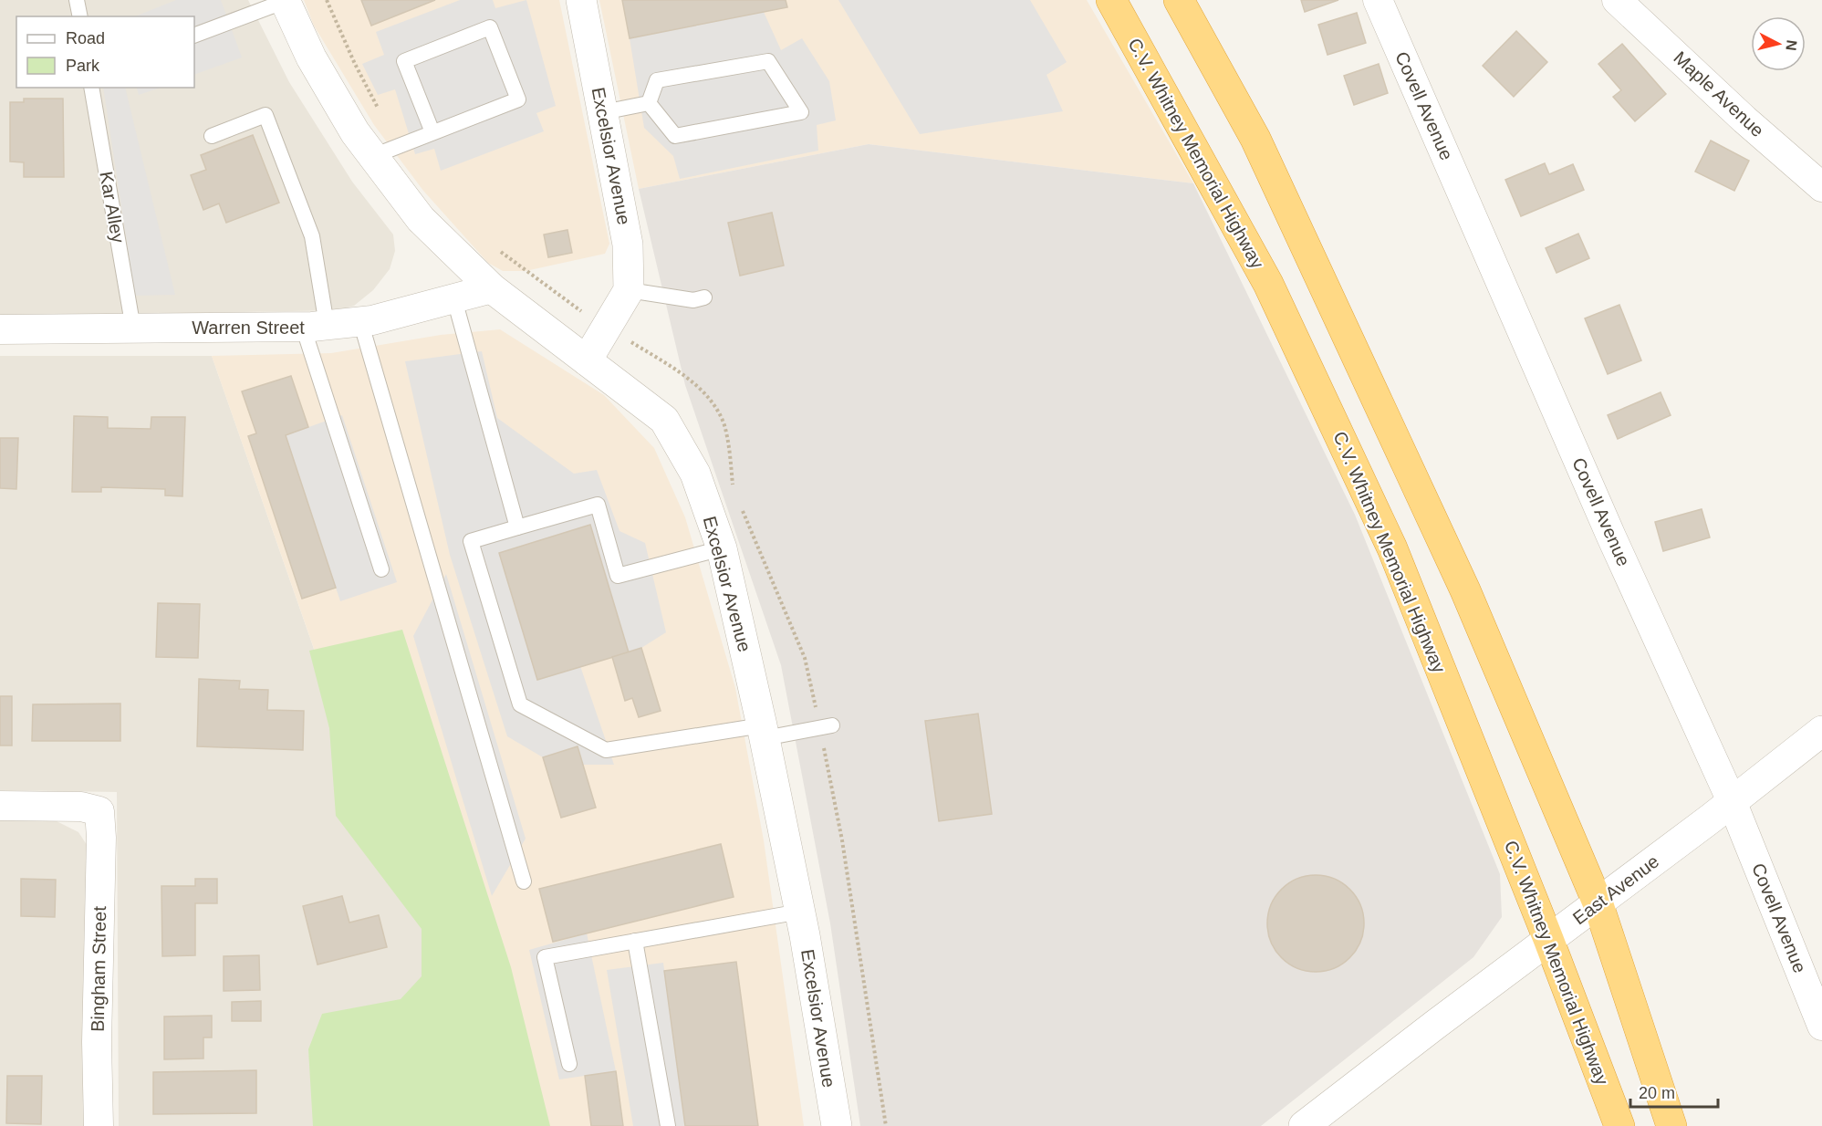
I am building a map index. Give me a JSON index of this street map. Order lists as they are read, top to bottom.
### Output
{
  "streets": {
    "highway": ["C.V. Whitney Memorial Highway"],
    "street": [
      "Maple Avenue",
      "Covell Avenue",
      "Excelsior Avenue",
      "Warren Street",
      "East Avenue",
      "Bingham Street"
    ],
    "lane": ["Kar Alley"]
  },
  "crossings": [
    ["Covell Avenue", "East Avenue"],
    ["C.V. Whitney Memorial Highway", "East Avenue"],
    ["Excelsior Avenue", "Warren Street"],
    ["Kar Alley", "Warren Street"]
  ],
  "legend": ["Road", "Park"],
  "scale_bar": "20 m",
  "north": "right"
}
